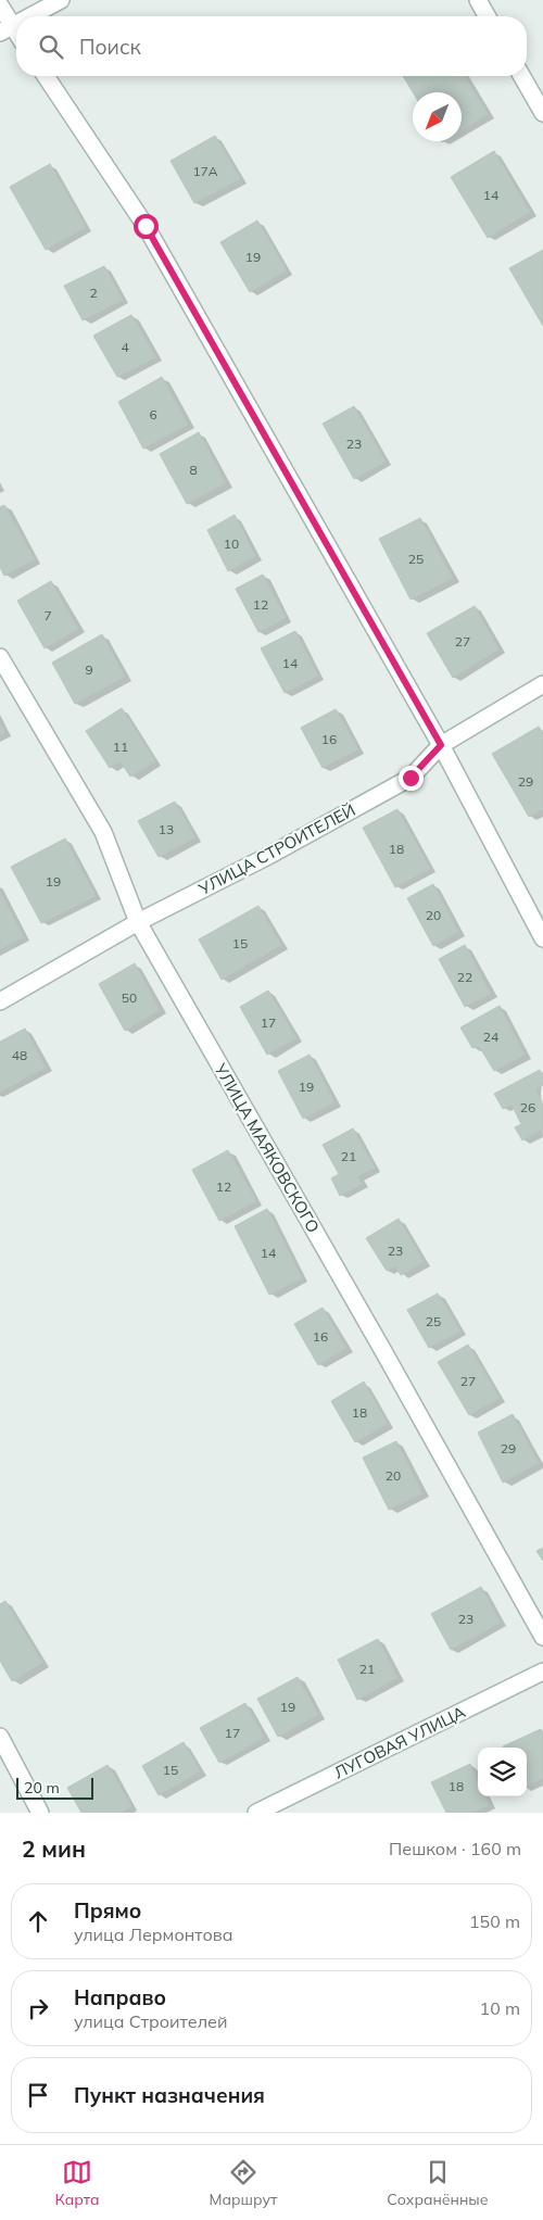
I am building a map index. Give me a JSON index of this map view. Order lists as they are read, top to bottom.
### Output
{
  "streets": {
    "street": ["УЛИЦА СТРОИТЕЛЕЙ", "УЛИЦА МАЯКОВСКОГО", "ЛУГОВАЯ УЛИЦА"]
  },
  "crossings": [
    ["УЛИЦА СТРОИТЕЛЕЙ", "УЛИЦА МАЯКОВСКОГО"]
  ],
  "house_numbers": [
    "17А",
    "14",
    "19",
    "2",
    "4",
    "6",
    "23",
    "8",
    "10",
    "25",
    "12",
    "7",
    "27",
    "14",
    "9",
    "16",
    "11",
    "29",
    "13",
    "18",
    "19",
    "20",
    "15",
    "22",
    "50",
    "17",
    "24",
    "48",
    "19",
    "26",
    "21",
    "12",
    "23",
    "14",
    "25",
    "16",
    "27",
    "18",
    "29",
    "20",
    "23",
    "21",
    "19",
    "17",
    "15",
    "18"
  ],
  "scale_bar": "20 m",
  "north": "bottom left",
  "page": {
    "search": "Поиск",
    "scale": "20 m",
    "heading": ["2 мин", "Пешком · 160 m"],
    "list": [
      ["Прямо", "улица Лермонтова", "150 m"],
      ["Направо", "улица Строителей", "10 m"],
      "Пункт назначения"
    ],
    "nav": ["Карта", "Маршрут", "Сохранённые"]
  }
}
